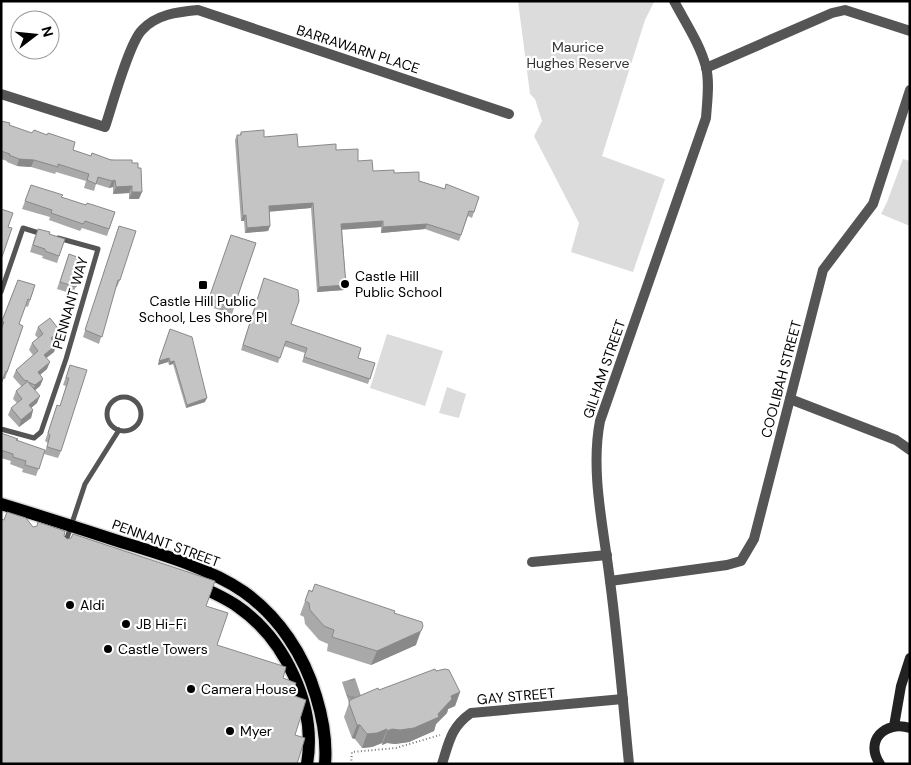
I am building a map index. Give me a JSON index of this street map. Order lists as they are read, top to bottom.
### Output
{
  "streets": {
    "main road": ["PENNANT STREET"],
    "street": [
      "BARRAWARN PLACE",
      "GILHAM STREET",
      "COOLIBAH STREET",
      "GAY STREET"
    ],
    "lane": ["PENNANT WAY"]
  },
  "crossings": [
    ["GILHAM STREET", "COOLIBAH STREET"],
    ["GILHAM STREET", "GAY STREET"]
  ],
  "parks": ["Maurice Hughes Reserve"],
  "places": {
    "other": [
      "Castle Hill Public School",
      "Aldi",
      "JB Hi-Fi",
      "Castle Towers",
      "Camera House",
      "Myer"
    ],
    "transit": ["Castle Hill Public School, Les Shore Pl"]
  },
  "north": "right"
}
